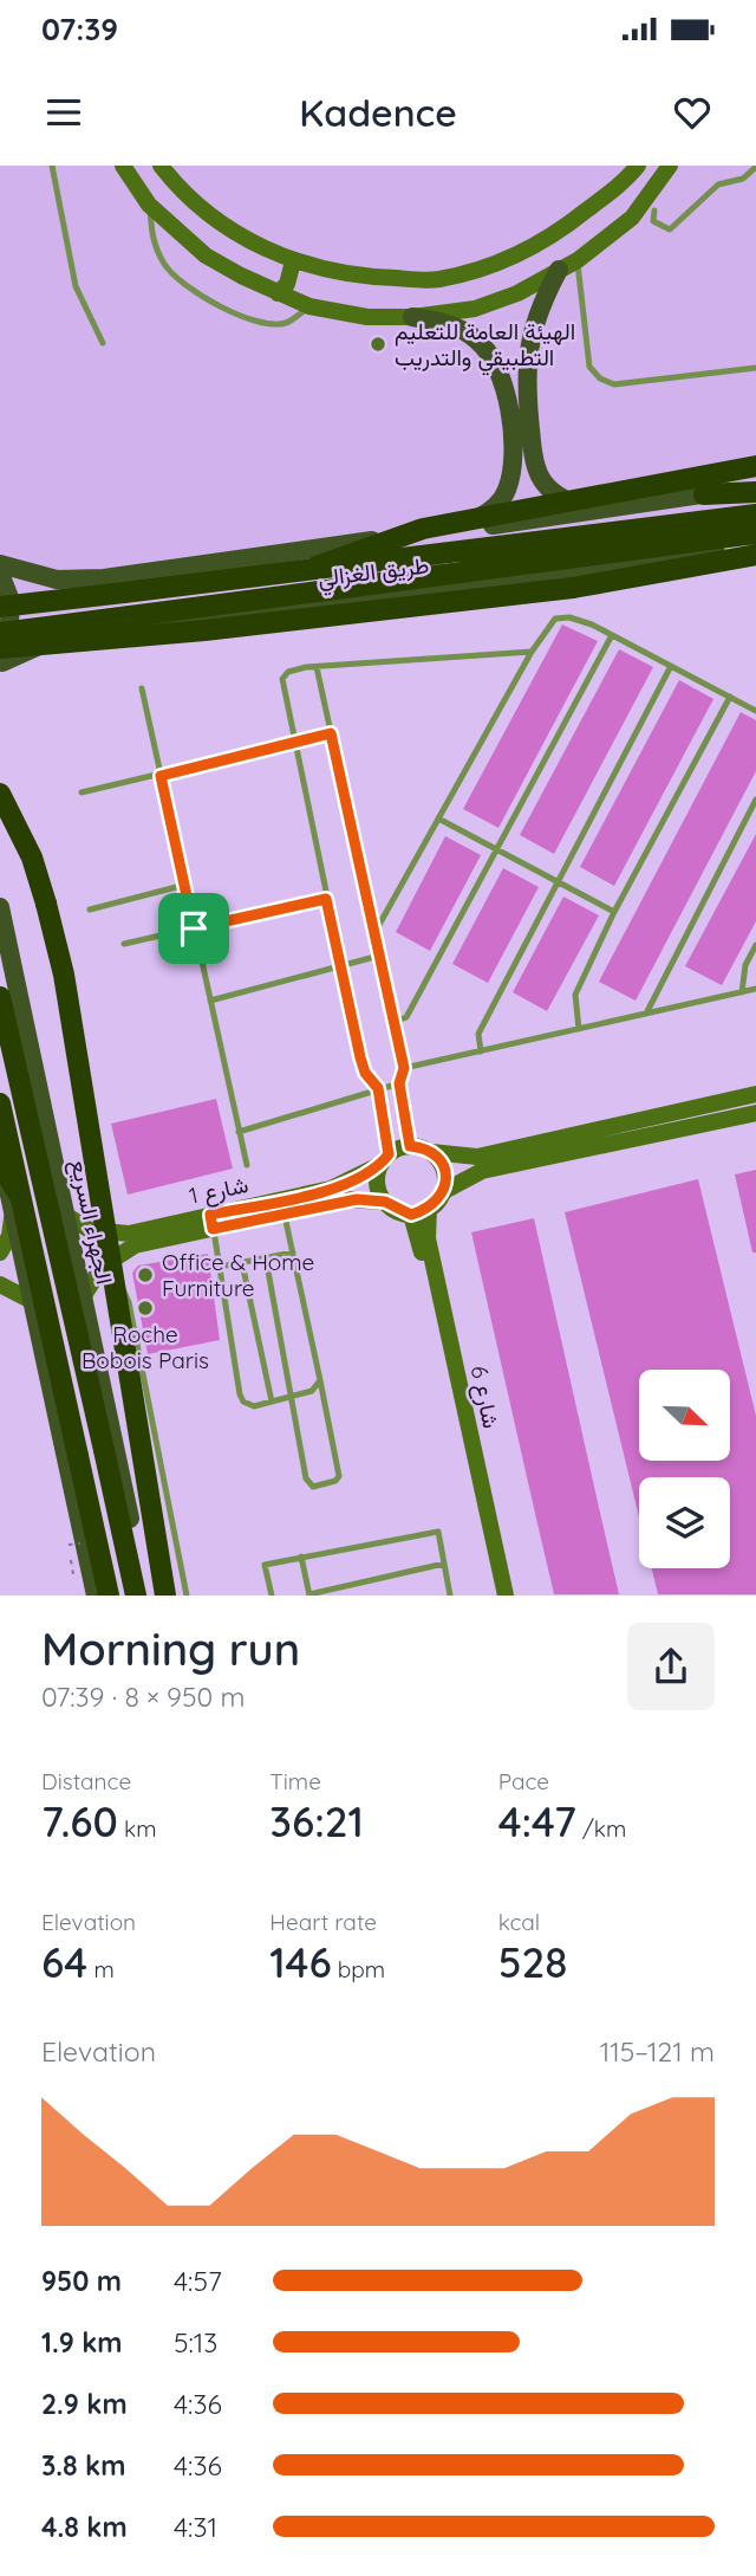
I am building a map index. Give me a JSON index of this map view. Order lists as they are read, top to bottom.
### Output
{
  "streets": {
    "highway": ["طريق الغزالي", "الجهراء السريع"],
    "street": ["شارع 1", "شارع 6"]
  },
  "crossings": [
    ["شارع 1", "الجهراء السريع"],
    ["شارع 1", "شارع 6"]
  ],
  "places": ["الهيئة العامة للتعليم التطبيقي والتدريب", "Office & Home Furniture", "Roche Bobois Paris"],
  "north": "bottom right",
  "page": {
    "status": "07:39",
    "header": "Kadence",
    "heading": ["Morning run", "07:39 · 8 × 950 m"],
    "stats": [
      ["Distance", "7.60 km"],
      ["Time", "36:21"],
      ["Pace", "4:47 /km"],
      ["Elevation", "64 m"],
      ["Heart rate", "146 bpm"],
      ["kcal", "528"]
    ],
    "chart": ["Elevation", "115–121 m"],
    "list": [
      {
        "name": "950 m",
        "note": "4:57"
      },
      {
        "name": "1.9 km",
        "note": "5:13"
      },
      {
        "name": "2.9 km",
        "note": "4:36"
      },
      {
        "name": "3.8 km",
        "note": "4:36"
      },
      {
        "name": "4.8 km",
        "note": "4:31"
      }
    ]
  }
}
